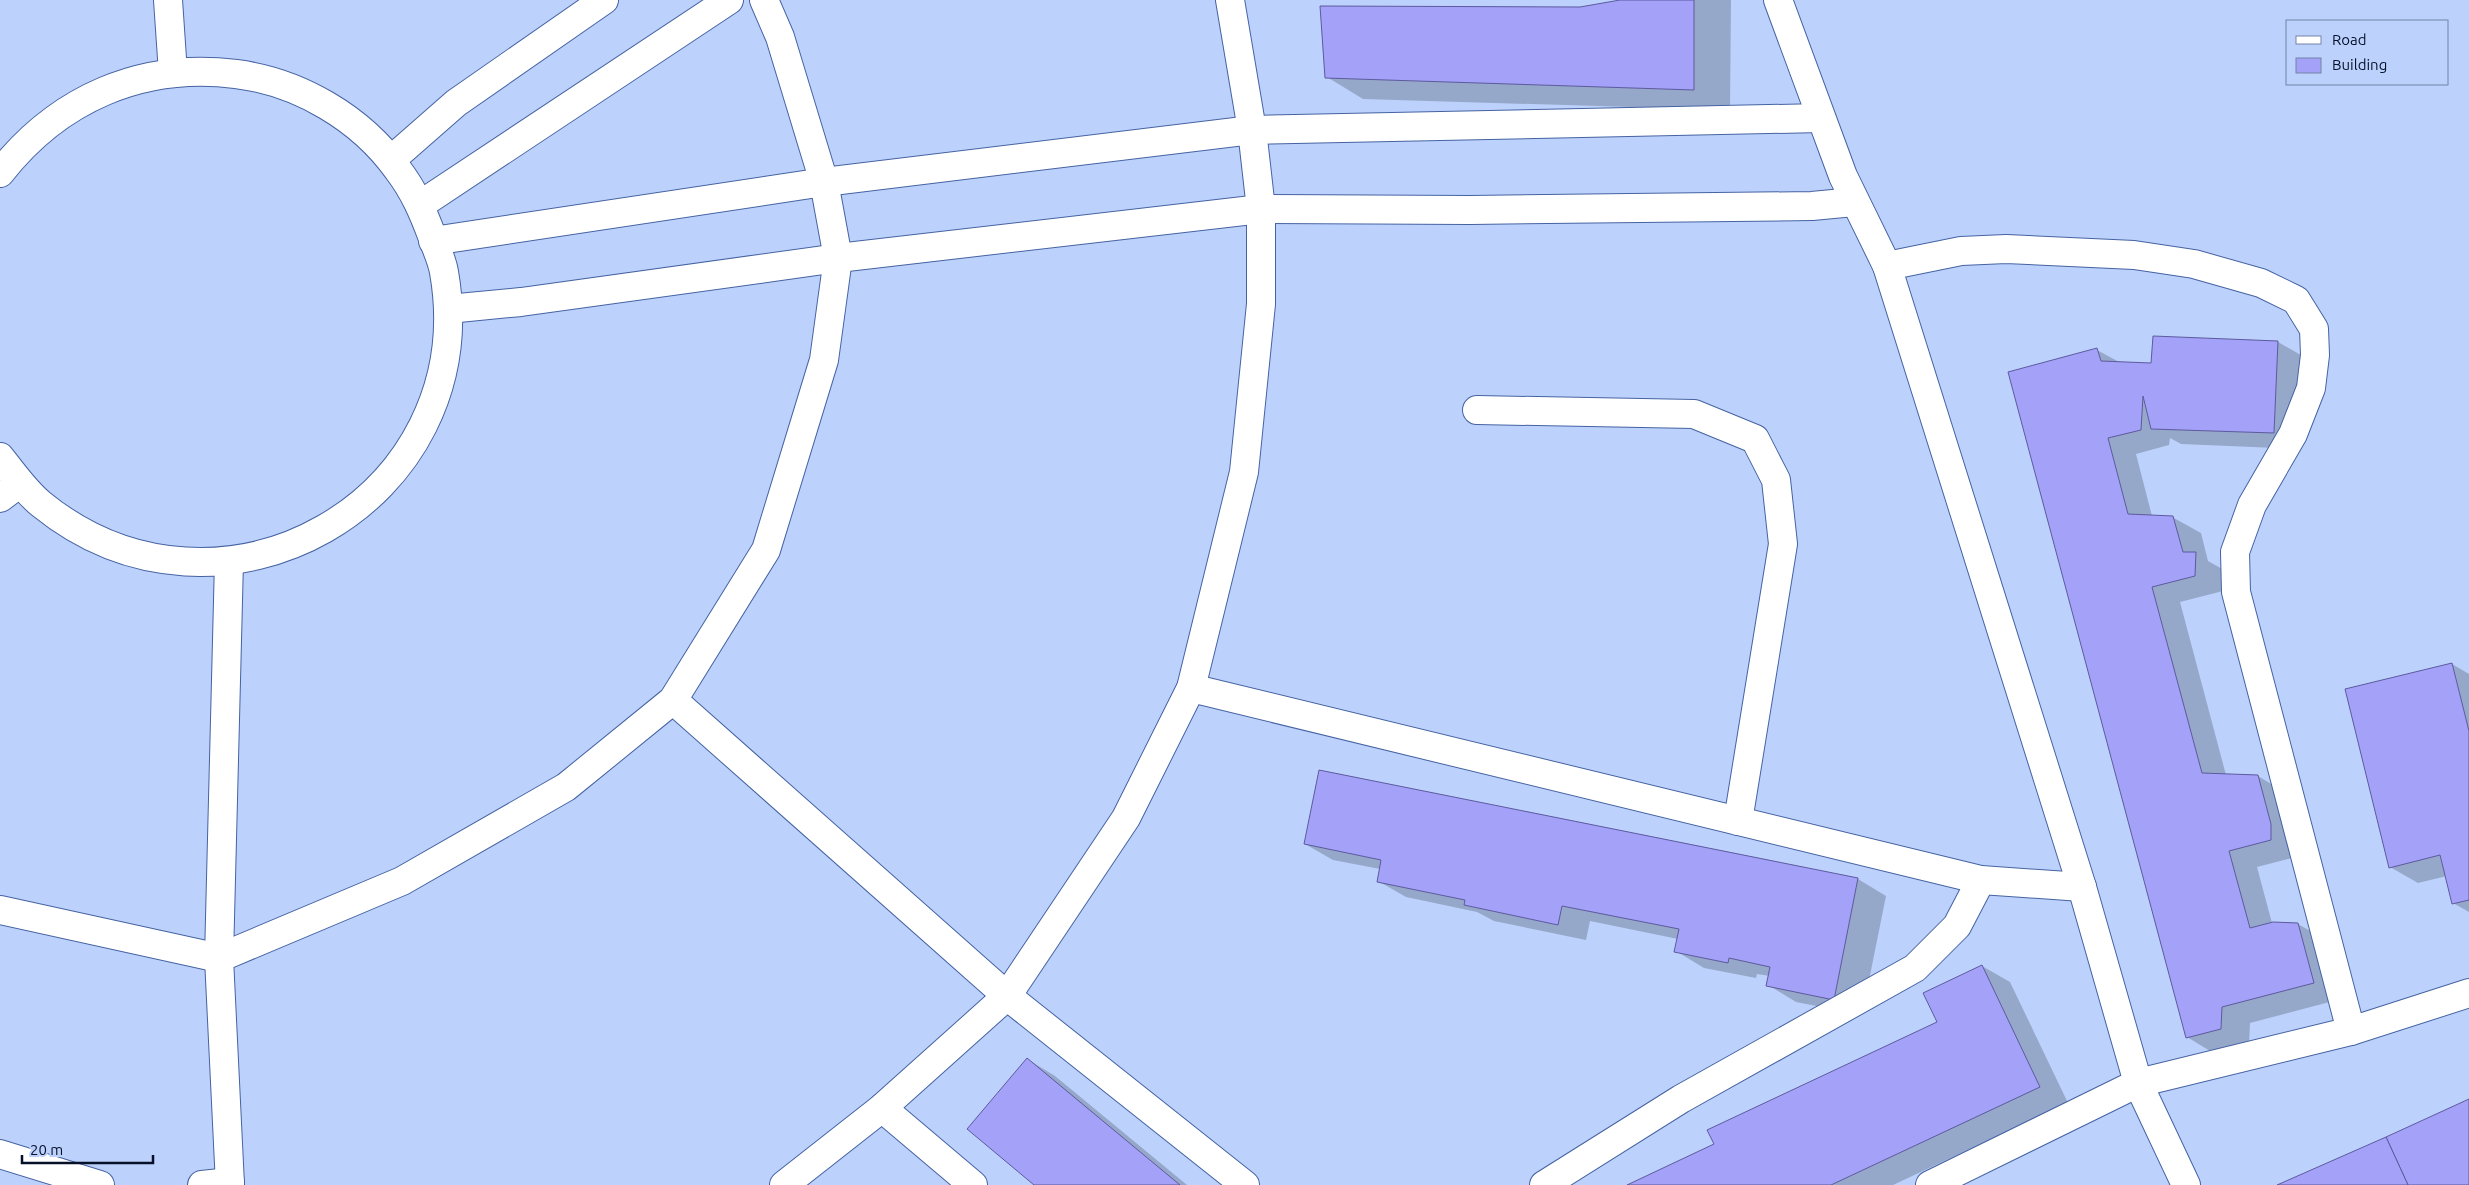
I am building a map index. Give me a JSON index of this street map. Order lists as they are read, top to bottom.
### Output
{
  "legend": ["Road", "Building"],
  "scale_bar": "20 m"
}
